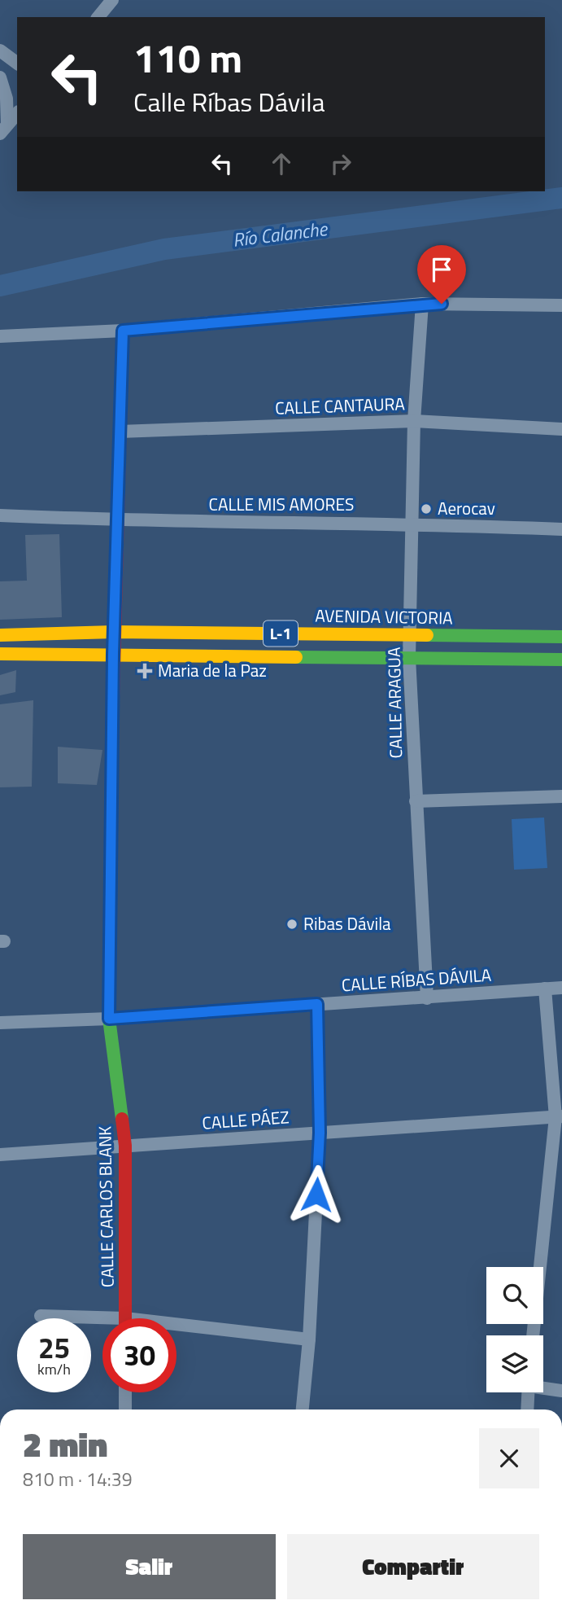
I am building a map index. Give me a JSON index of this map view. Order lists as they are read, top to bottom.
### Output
{
  "streets": {
    "main road": ["AVENIDA VICTORIA", "L-1", "CALLE CARLOS BLANK"],
    "street": [
      "CALLE CANTAURA",
      "CALLE MIS AMORES",
      "CALLE ARAGUA",
      "CALLE RÍBAS DÁVILA",
      "CALLE PÁEZ"
    ]
  },
  "crossings": [
    ["CALLE CANTAURA", "CALLE ARAGUA"],
    ["CALLE CANTAURA", "CALLE CARLOS BLANK"],
    ["CALLE MIS AMORES", "CALLE ARAGUA"],
    ["CALLE MIS AMORES", "CALLE CARLOS BLANK"],
    ["AVENIDA VICTORIA", "CALLE ARAGUA"],
    ["AVENIDA VICTORIA", "CALLE CARLOS BLANK"],
    ["L-1", "CALLE ARAGUA"],
    ["L-1", "CALLE CARLOS BLANK"],
    ["CALLE ARAGUA", "CALLE RÍBAS DÁVILA"],
    ["CALLE RÍBAS DÁVILA", "CALLE CARLOS BLANK"],
    ["CALLE PÁEZ", "CALLE CARLOS BLANK"]
  ],
  "water": ["Río Calanche"],
  "places": {
    "other": ["Aerocav", "Ribas Dávila"],
    "health": ["Maria de la Paz"]
  },
  "page": {
    "turn": ["110 m", "Calle Ríbas Dávila"],
    "speed": "25 km/h",
    "limit": "30",
    "heading": ["2 min", "810 m · 14:39"],
    "buttons": ["Salir", "Compartir"]
  }
}
